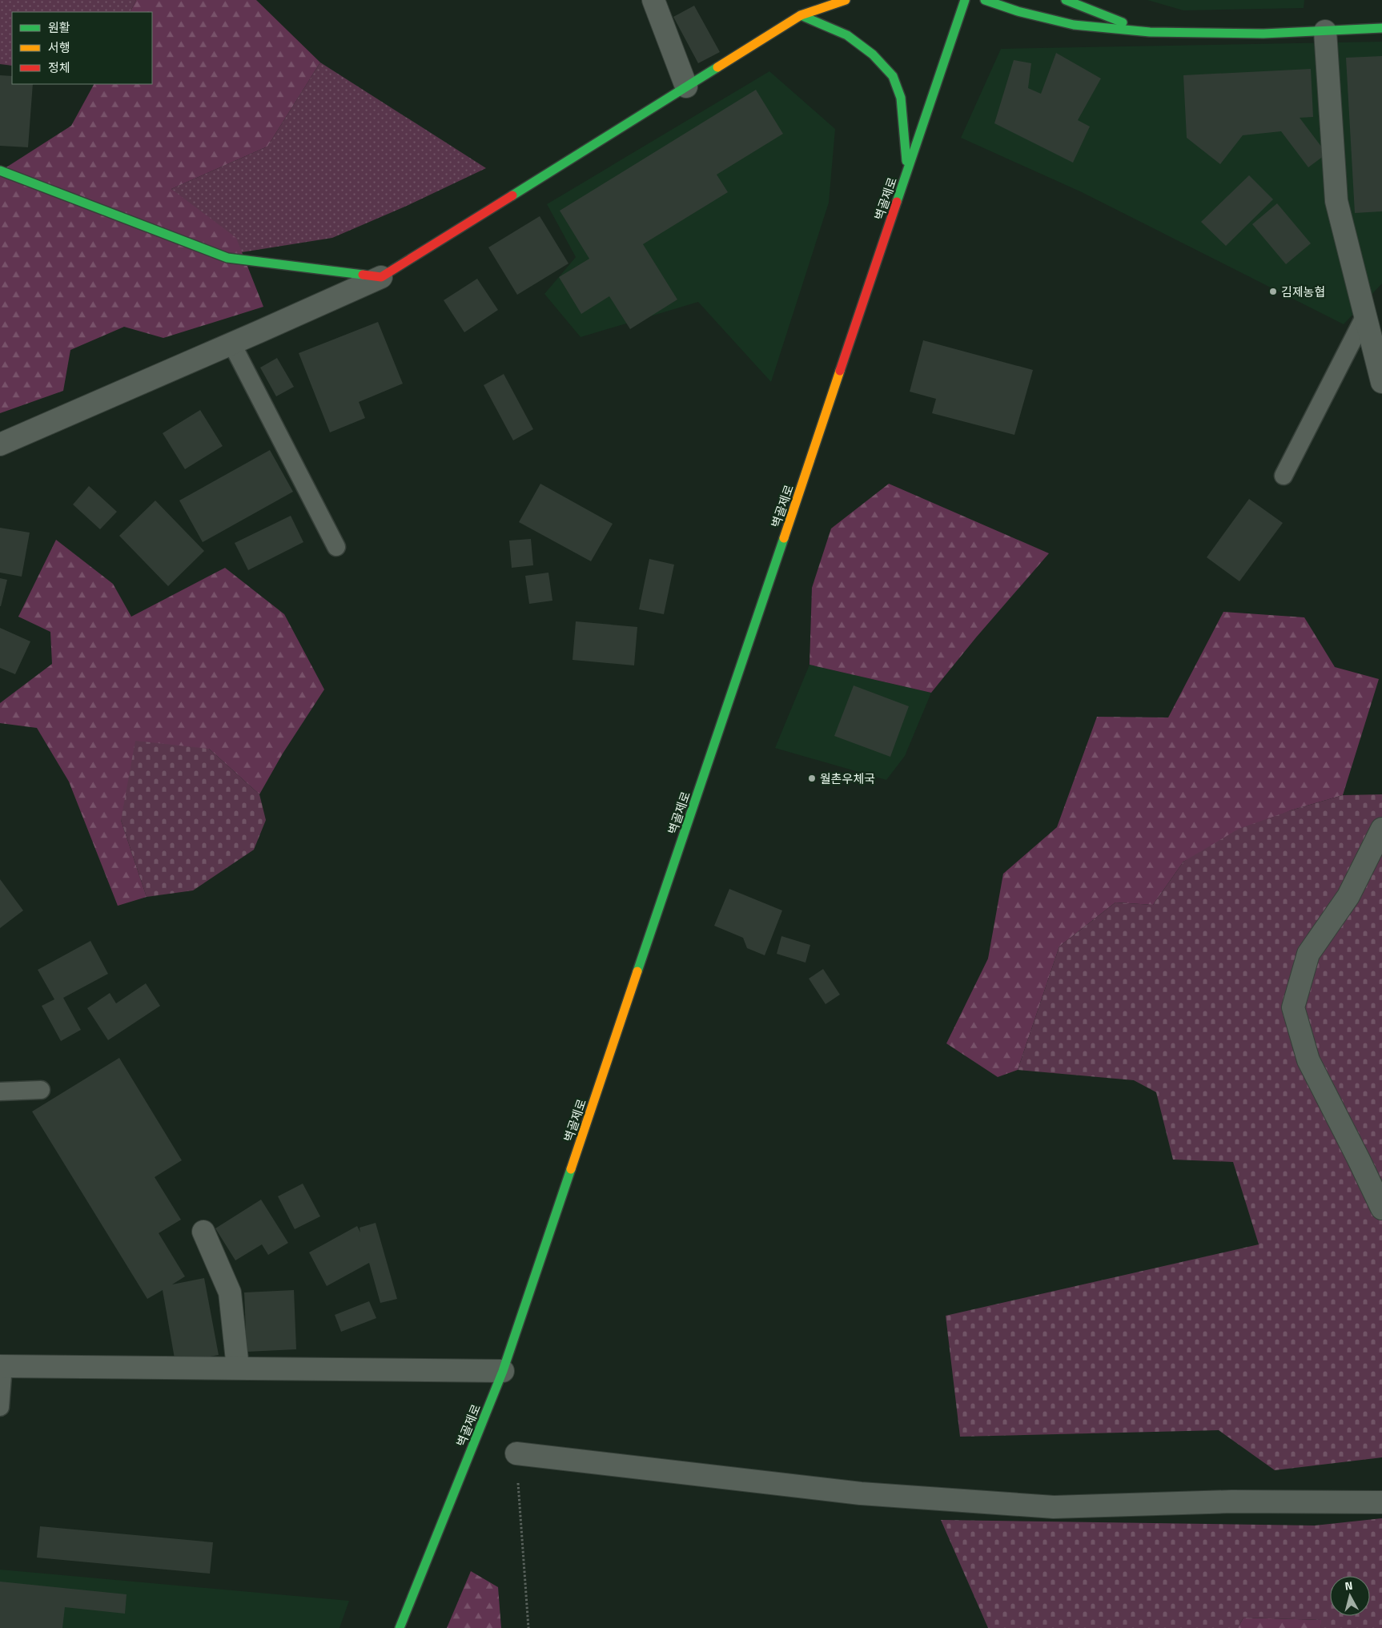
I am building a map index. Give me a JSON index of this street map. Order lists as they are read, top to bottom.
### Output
{
  "streets": {
    "street": ["벽골제로"]
  },
  "places": ["김제농협", "월촌우체국"],
  "legend": ["원활", "서행", "정체"],
  "north": "top"
}
